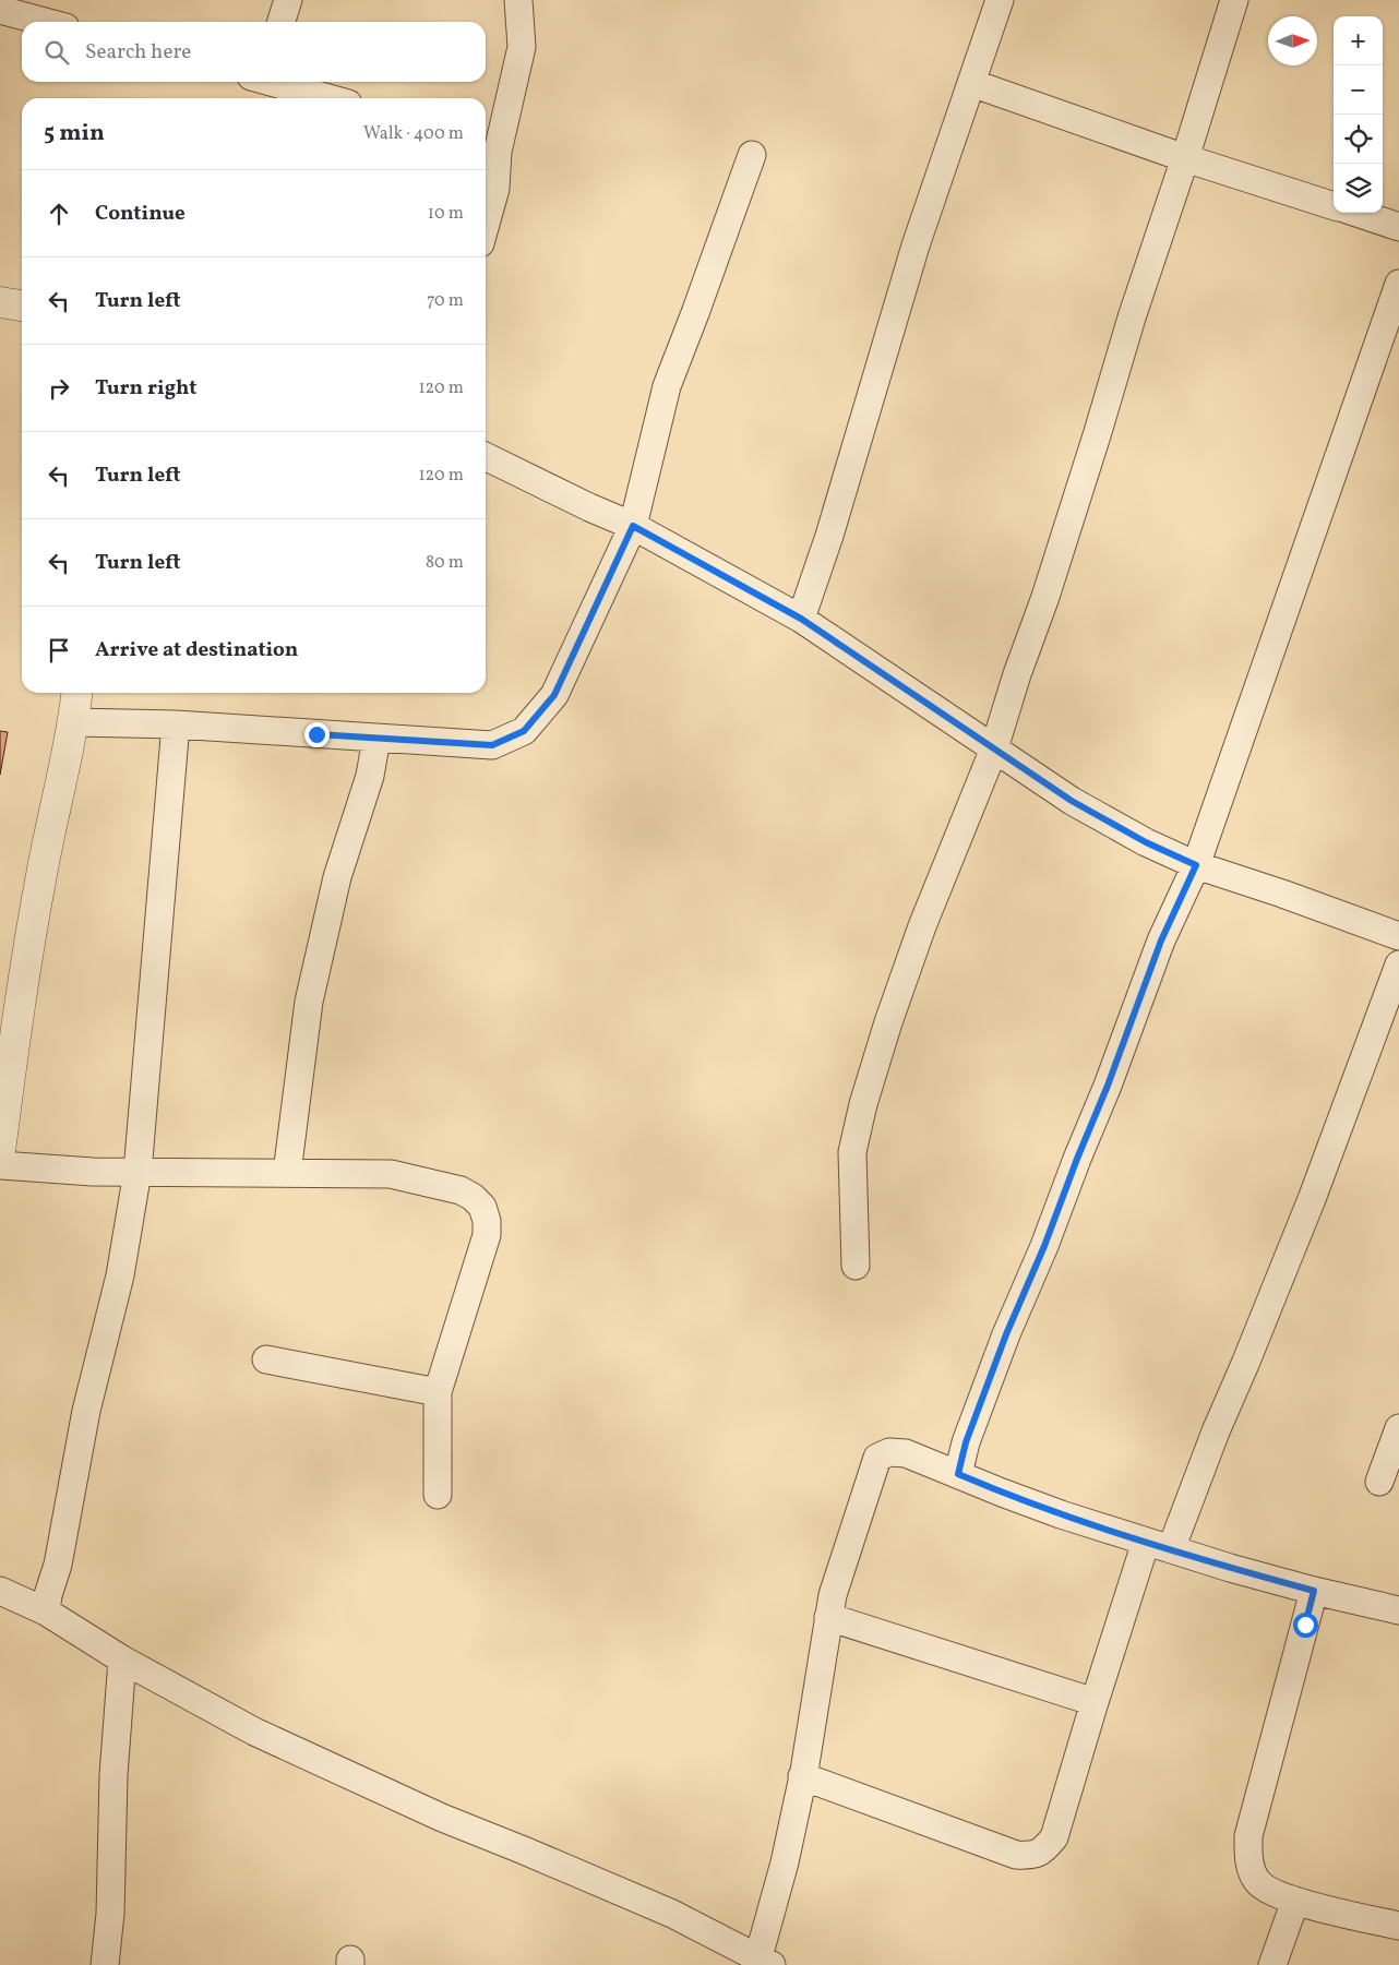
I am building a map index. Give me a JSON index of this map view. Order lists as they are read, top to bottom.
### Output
{
  "north": "right",
  "page": {
    "map_buttons": ["+", "−"],
    "search": "Search here",
    "heading": ["5 min", "Walk · 400 m"],
    "list": [
      ["Continue", "10 m"],
      ["Turn left", "70 m"],
      ["Turn right", "120 m"],
      ["Turn left", "120 m"],
      ["Turn left", "80 m"],
      "Arrive at destination"
    ]
  }
}
